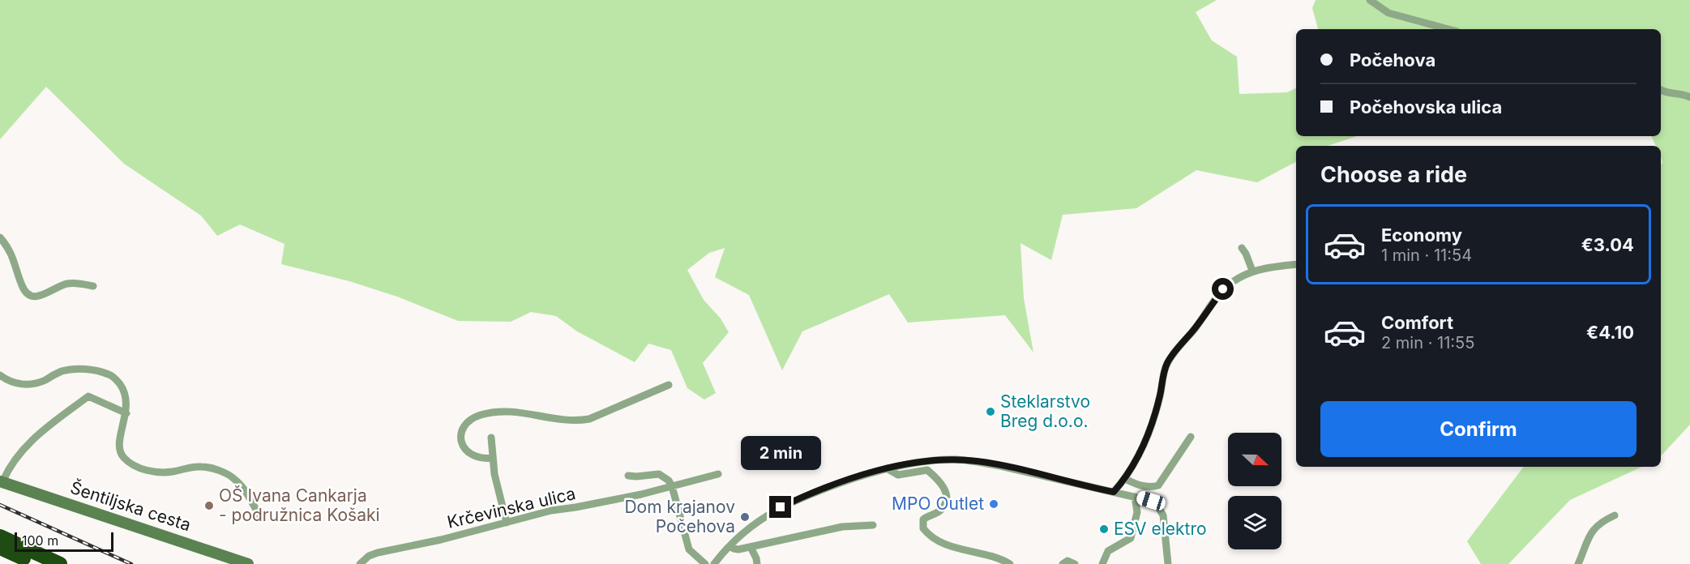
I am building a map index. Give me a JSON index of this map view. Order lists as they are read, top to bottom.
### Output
{
  "streets": {
    "street": ["Šentiljska cesta", "Krčevinska ulica"]
  },
  "places": [
    "Steklarstvo Breg d.o.o.",
    "MPO Outlet",
    "OŠ Ivana Cankarja - podružnica Košaki",
    "Dom krajanov Počehova",
    "ESV elektro"
  ],
  "scale_bar": "100 m",
  "north": "right",
  "page": {
    "banner": ["Počehova", "Počehovska ulica"],
    "heading": "Choose a ride",
    "list": [
      {
        "name": "Economy",
        "note": "1 min · 11:54",
        "value": "€3.04"
      },
      {
        "name": "Comfort",
        "note": "2 min · 11:55",
        "value": "€4.10"
      }
    ],
    "buttons": "Confirm",
    "bubble": "2 min",
    "scale": "100 m"
  }
}
